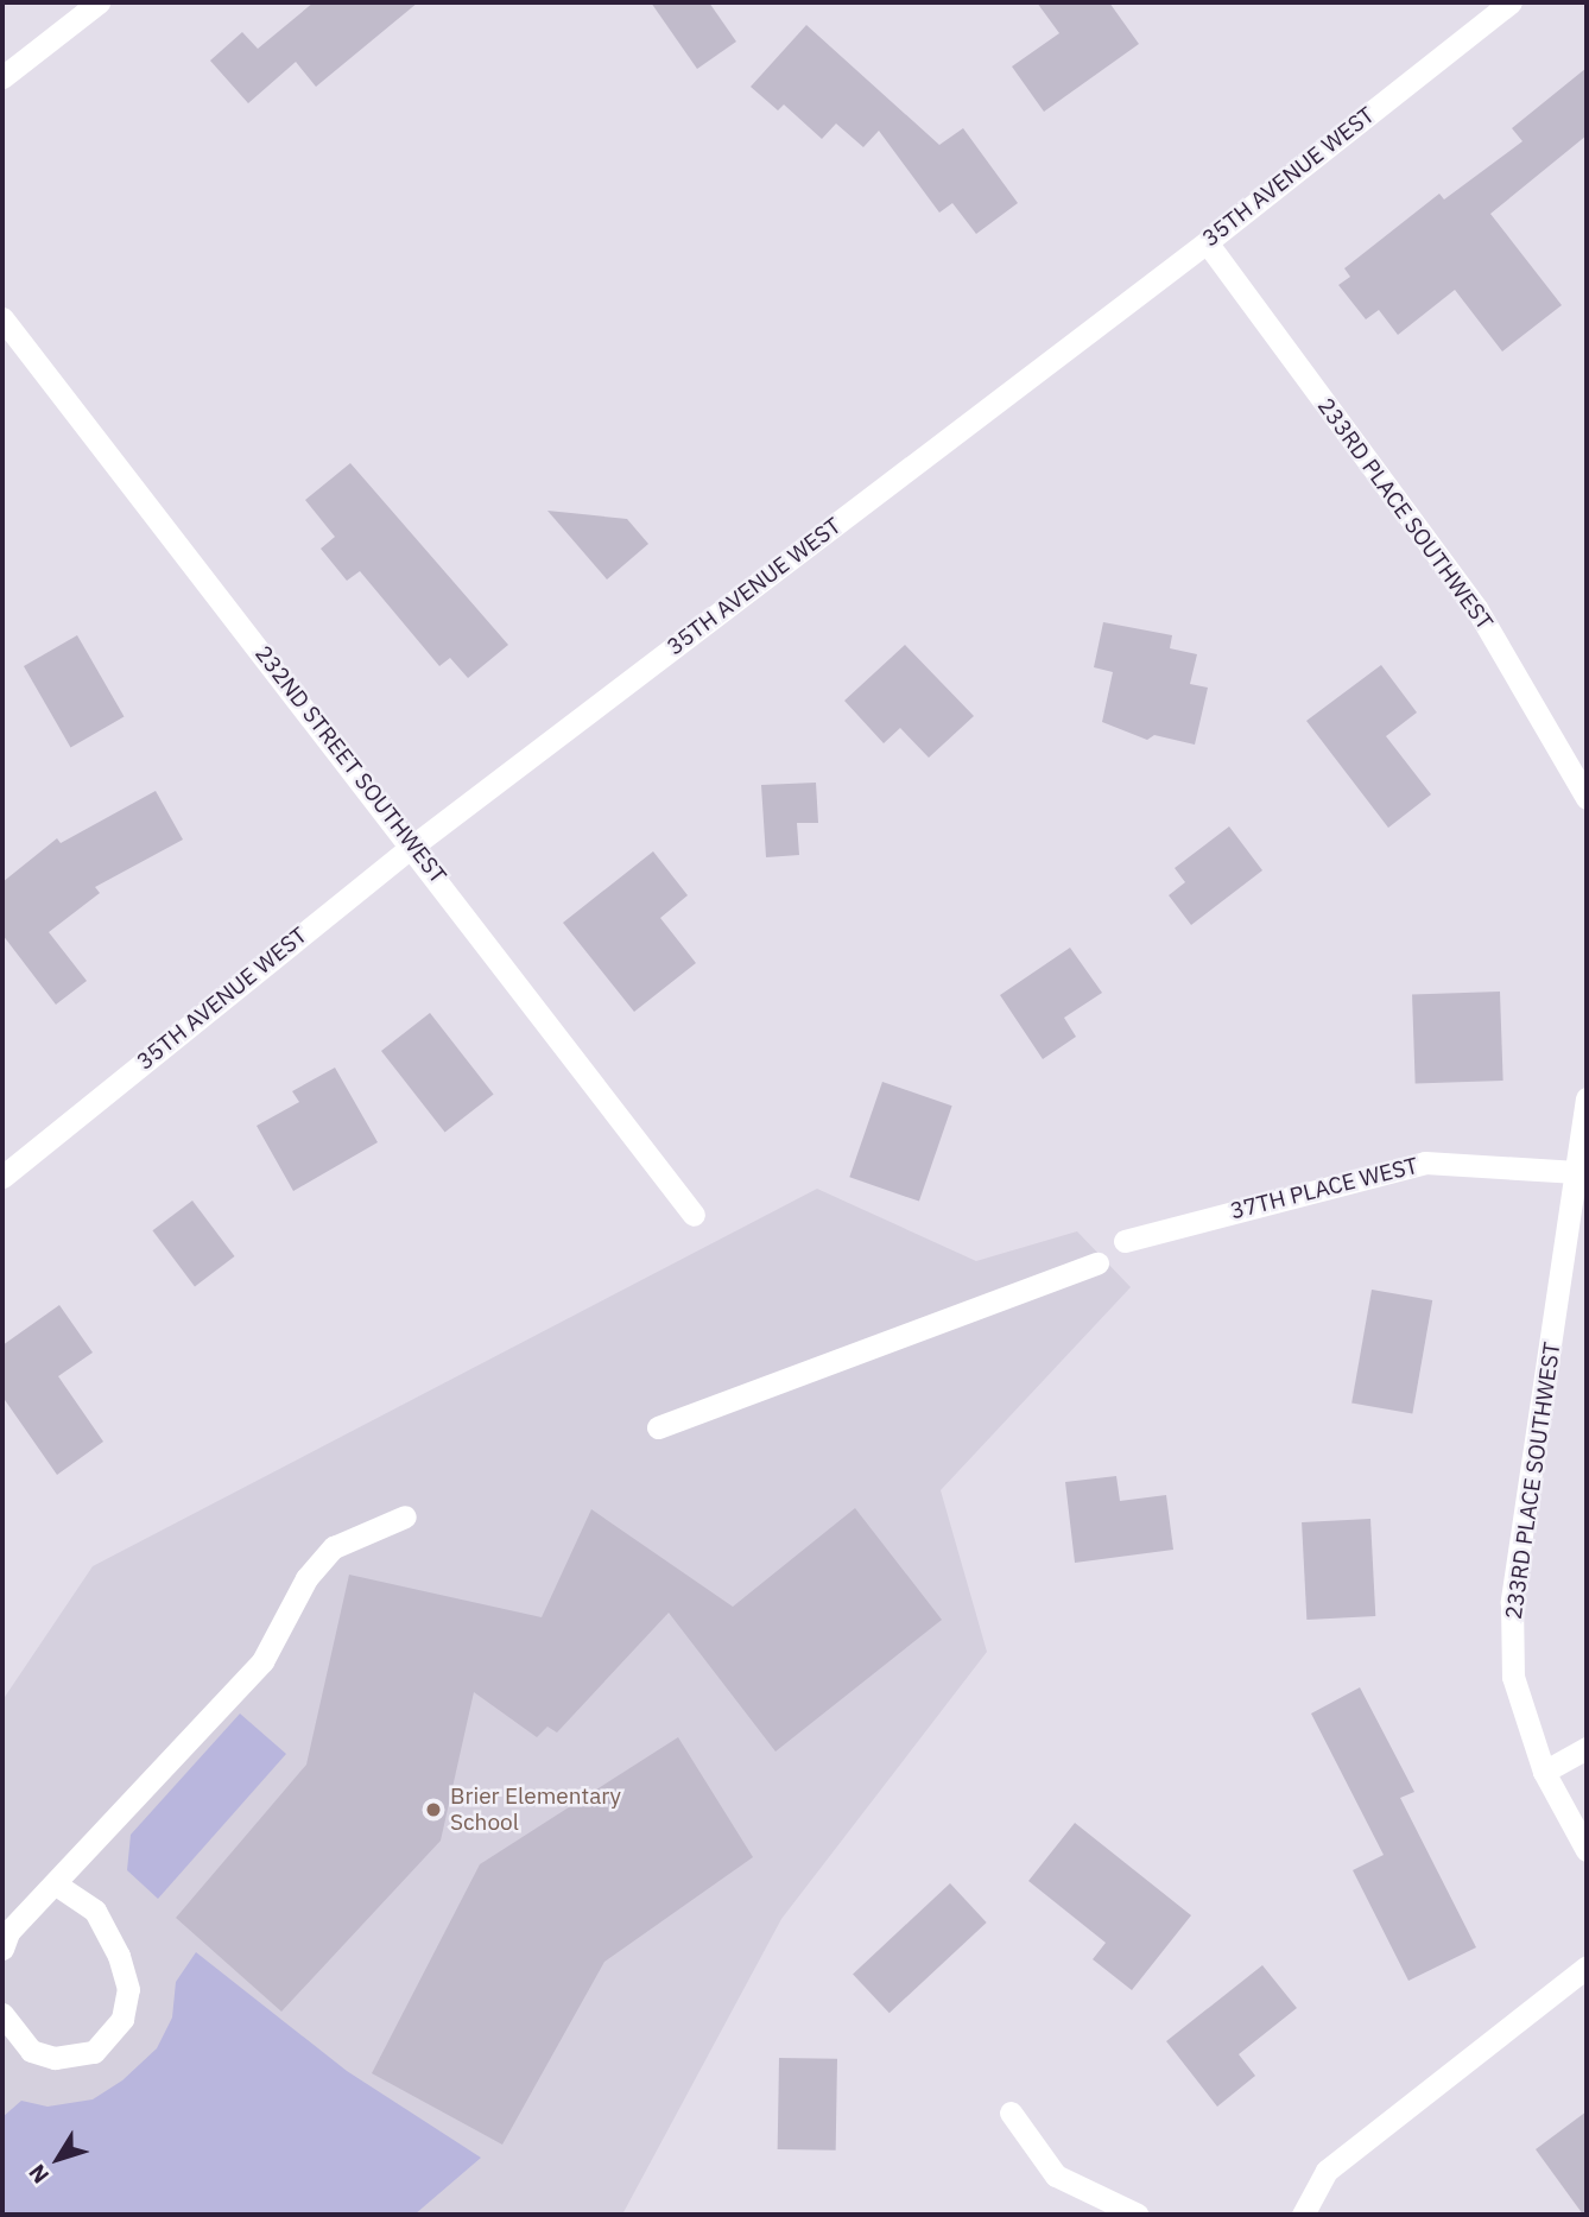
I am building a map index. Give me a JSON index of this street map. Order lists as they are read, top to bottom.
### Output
{
  "streets": {
    "street": [
      "35TH AVENUE WEST",
      "233RD PLACE SOUTHWEST",
      "232ND STREET SOUTHWEST",
      "37TH PLACE WEST"
    ]
  },
  "crossings": [
    ["35TH AVENUE WEST", "233RD PLACE SOUTHWEST"],
    ["35TH AVENUE WEST", "232ND STREET SOUTHWEST"],
    ["233RD PLACE SOUTHWEST", "37TH PLACE WEST"]
  ],
  "places": ["Brier Elementary School"],
  "north": "bottom left"
}
